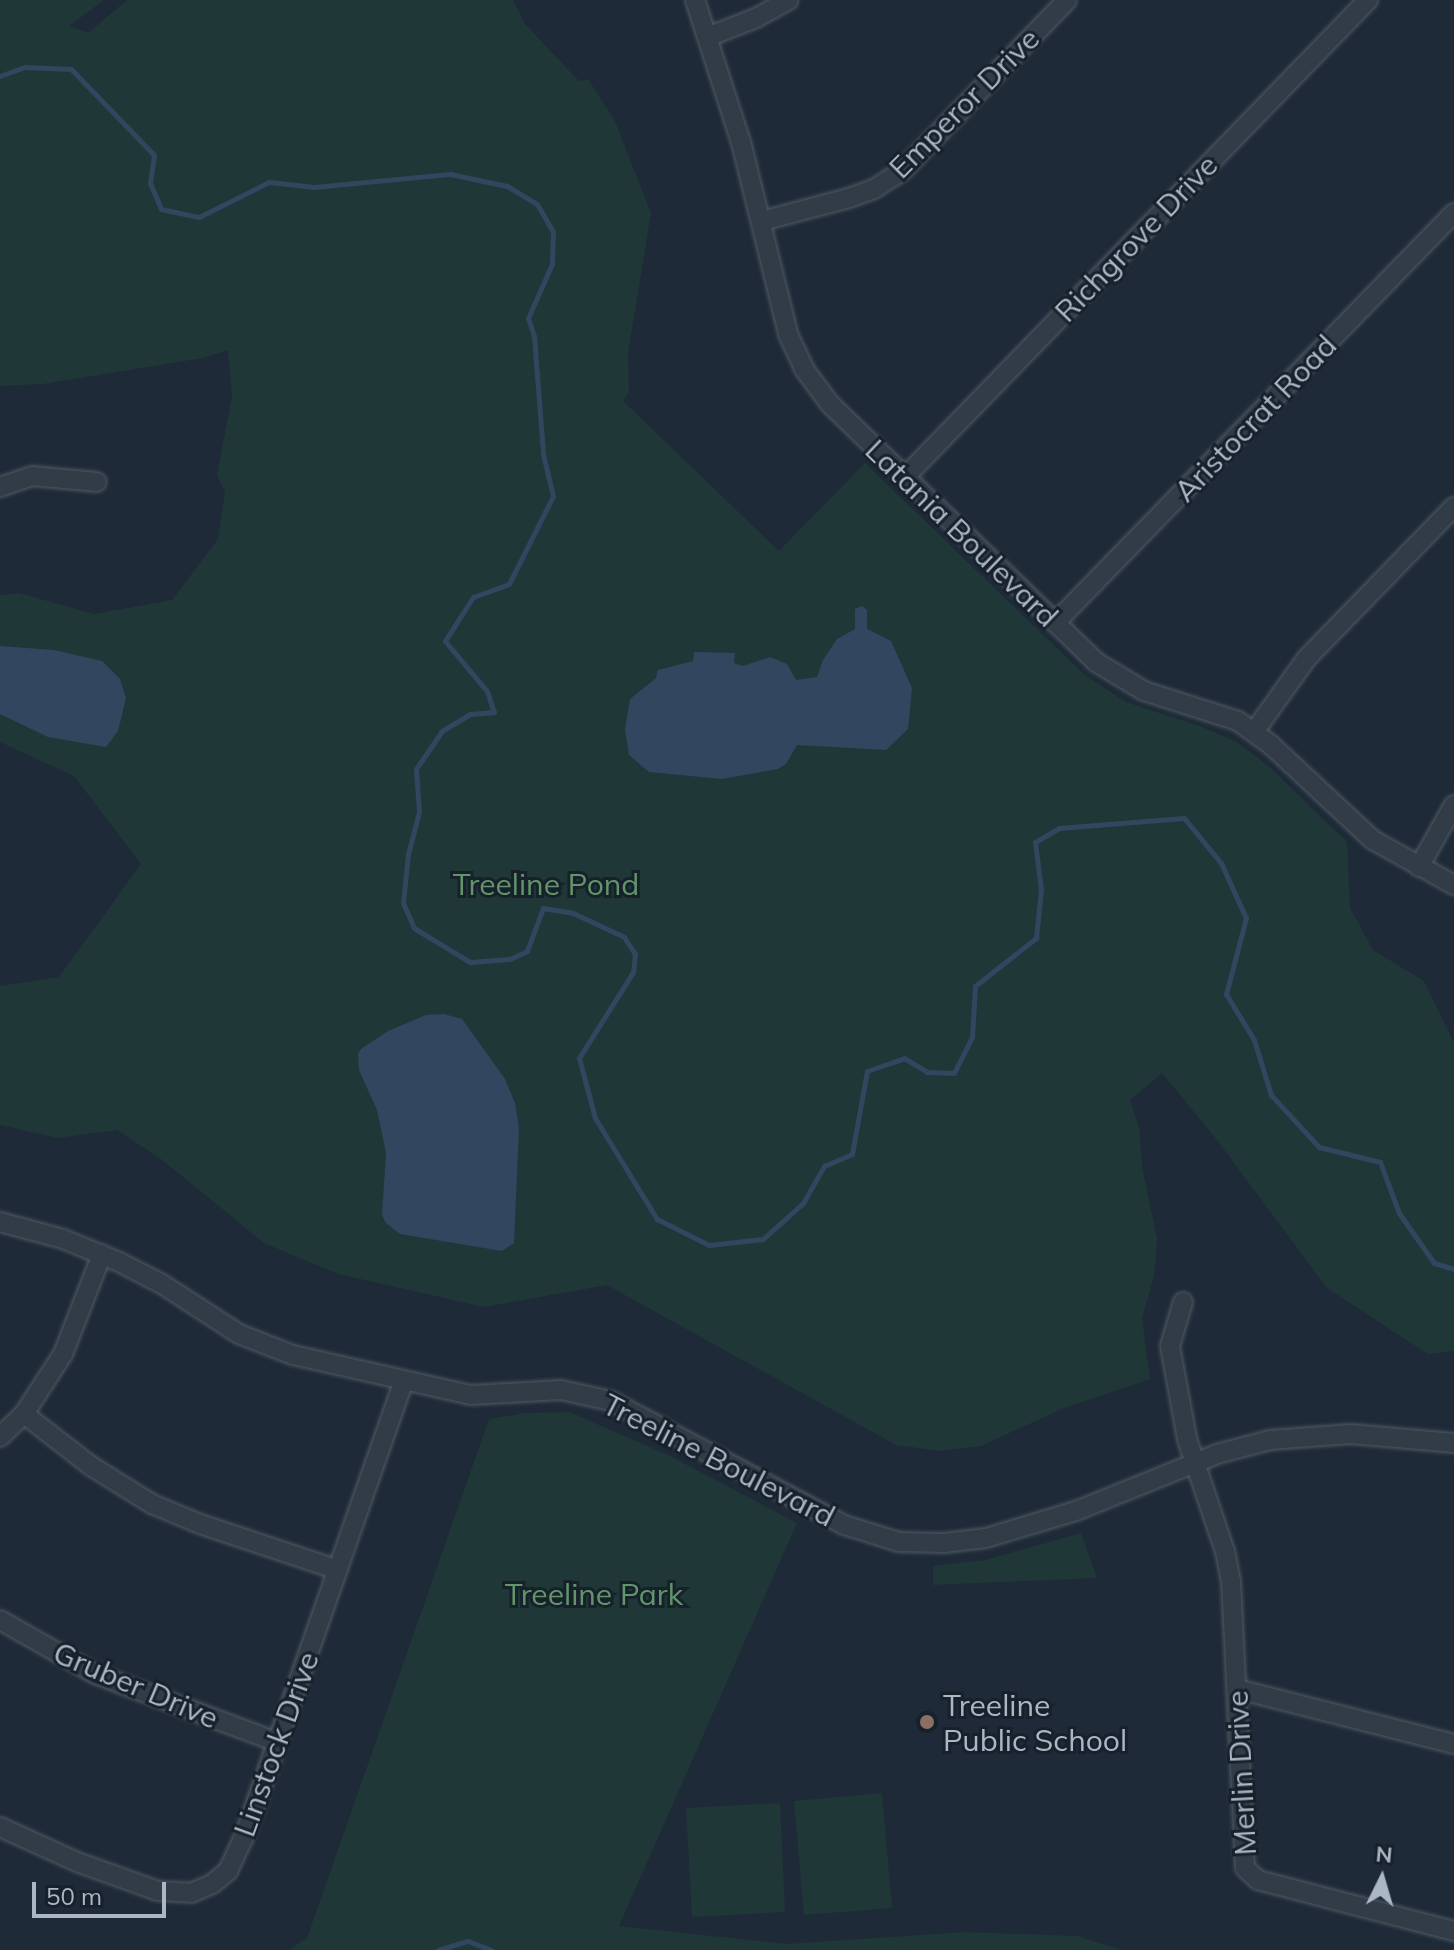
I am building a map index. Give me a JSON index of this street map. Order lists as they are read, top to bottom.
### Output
{
  "streets": {
    "street": [
      "Emperor Drive",
      "Richgrove Drive",
      "Aristocrat Road",
      "Latania Boulevard",
      "Treeline Boulevard",
      "Gruber Drive",
      "Linstock Drive",
      "Merlin Drive"
    ]
  },
  "crossings": [
    ["Emperor Drive", "Latania Boulevard"],
    ["Richgrove Drive", "Latania Boulevard"],
    ["Aristocrat Road", "Latania Boulevard"],
    ["Treeline Boulevard", "Linstock Drive"],
    ["Treeline Boulevard", "Merlin Drive"],
    ["Gruber Drive", "Linstock Drive"]
  ],
  "parks": ["Treeline Pond", "Treeline Park"],
  "places": ["Treeline Public School"],
  "scale_bar": "50 m",
  "north": "top"
}
